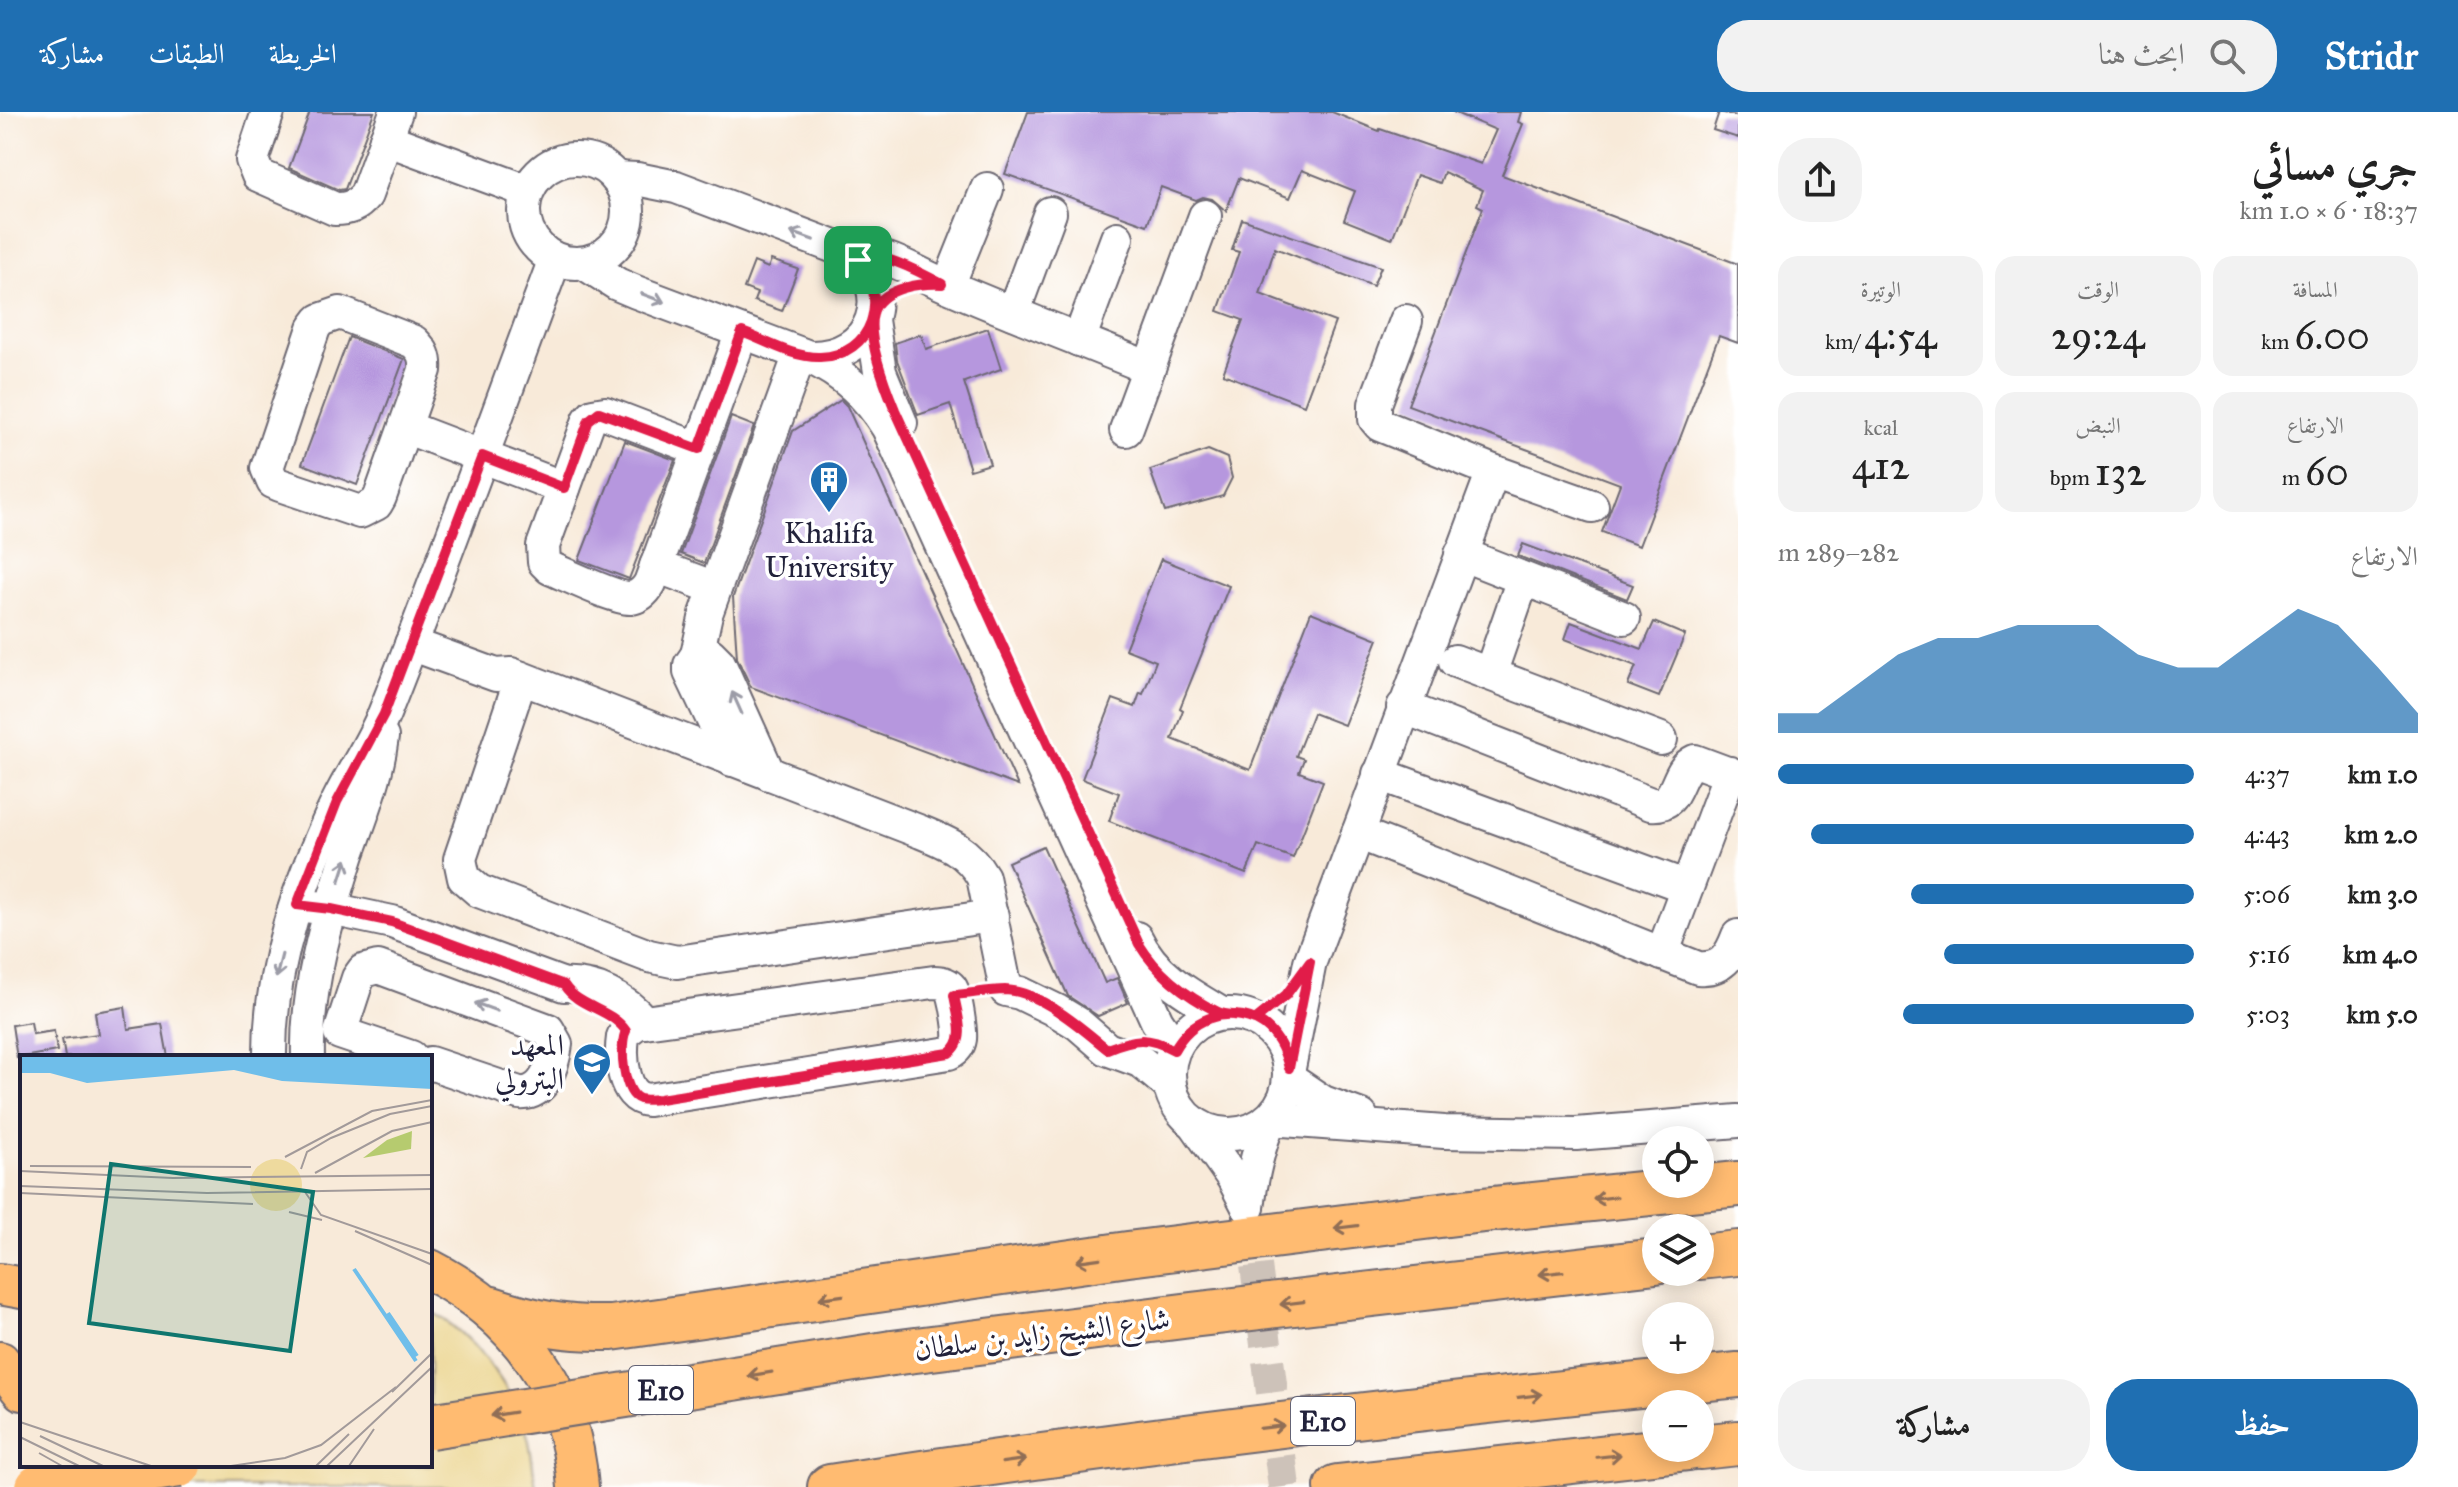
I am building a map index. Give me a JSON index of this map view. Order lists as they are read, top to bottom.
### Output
{
  "streets": {
    "highway": ["شارع الشيخ زايد بن سلطان", "E10"]
  },
  "places": {
    "building": ["Khalifa University"],
    "school or university": ["المعهد البترولي"]
  },
  "page": {
    "header": "Stridr",
    "search": "ابحث هنا",
    "nav": ["الخريطة", "الطبقات", "مشاركة"],
    "heading": ["جري مسائي", "18:37 · 6 × 1.0 km"],
    "stats": [
      ["المسافة", "6.00 km"],
      ["الوقت", "29:24"],
      ["الوتيرة", "4:54 /km"],
      ["الارتفاع", "60 m"],
      ["النبض", "132 bpm"],
      ["kcal", "412"]
    ],
    "chart": ["الارتفاع", "282–289 m"],
    "list": [
      {
        "name": "1.0 km",
        "note": "4:37"
      },
      {
        "name": "2.0 km",
        "note": "4:43"
      },
      {
        "name": "3.0 km",
        "note": "5:06"
      },
      {
        "name": "4.0 km",
        "note": "5:16"
      },
      {
        "name": "5.0 km",
        "note": "5:03"
      }
    ],
    "map_buttons": ["+", "−"],
    "buttons": ["حفظ", "مشاركة"]
  }
}
